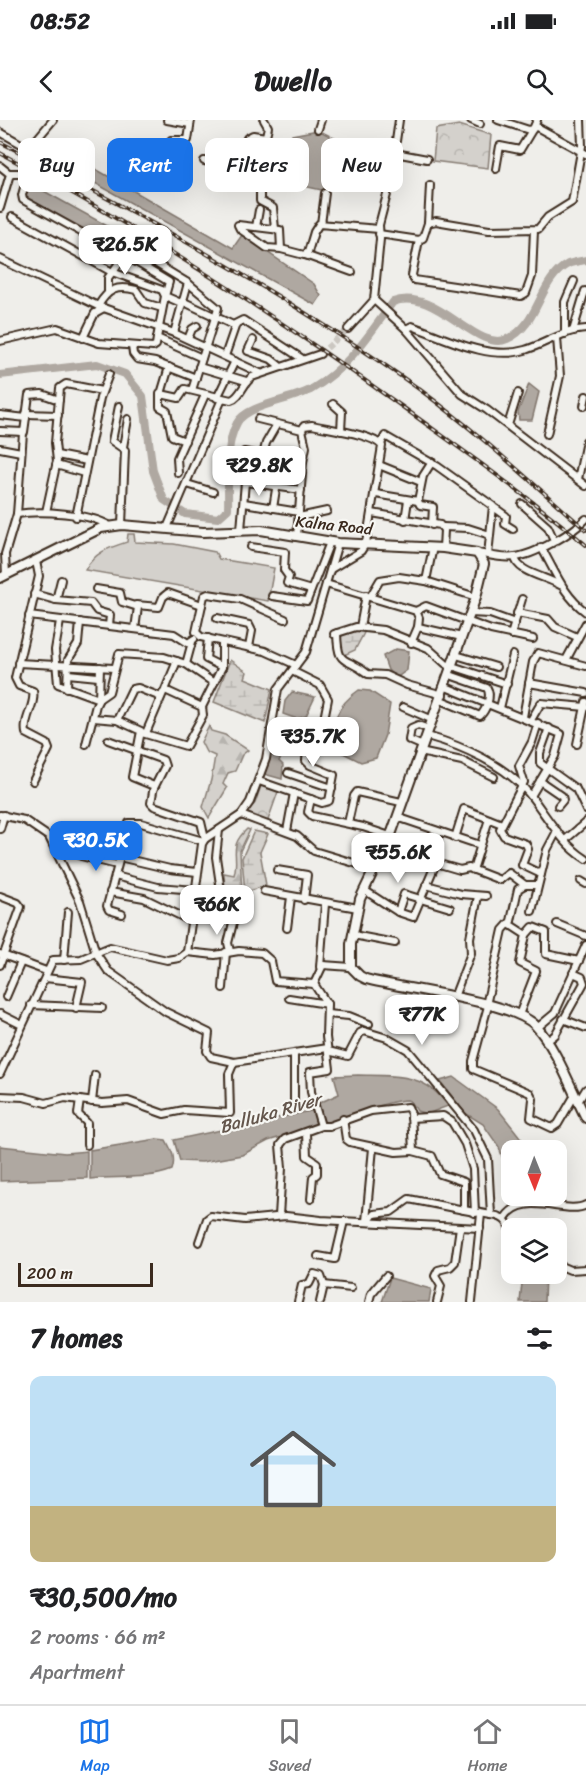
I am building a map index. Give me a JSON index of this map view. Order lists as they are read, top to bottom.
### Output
{
  "streets": {
    "main road": ["Kalna Road"]
  },
  "water": ["Balluka River"],
  "scale_bar": "200 m",
  "north": "bottom",
  "page": {
    "status": "08:52",
    "header": "Dwello",
    "chip": [
      "Buy",
      "Rent",
      "Filters",
      "New"
    ],
    "price": [
      "₹26.5K",
      "₹29.8K",
      "₹35.7K",
      "₹30.5K",
      "₹55.6K",
      "₹66K",
      "₹77K"
    ],
    "scale": "200 m",
    "heading": "7 homes",
    "list": [
      {
        "name": "₹30,500/mo",
        "note": "2 rooms · 66 m² · Apartment"
      }
    ],
    "tabs": ["Map", "Saved", "Home"]
  }
}
